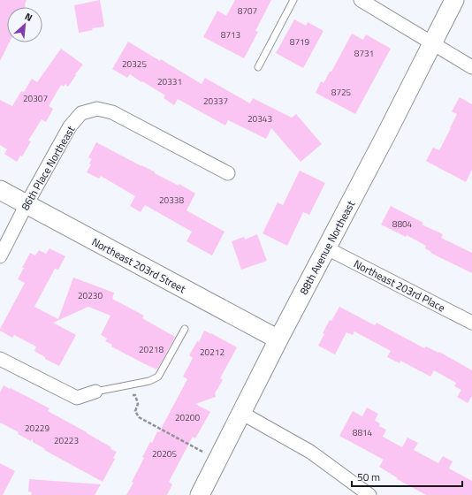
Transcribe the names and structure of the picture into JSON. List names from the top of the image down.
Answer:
{
  "streets": {
    "street": [
      "86th Place Northeast",
      "88th Avenue Northeast",
      "Northeast 203rd Street",
      "Northeast 203rd Place"
    ]
  },
  "crossings": [
    ["86th Place Northeast", "Northeast 203rd Street"],
    ["88th Avenue Northeast", "Northeast 203rd Street"],
    ["88th Avenue Northeast", "Northeast 203rd Place"]
  ],
  "house_numbers": [
    "8707",
    "8713",
    "8719",
    "8731",
    "20325",
    "20331",
    "8725",
    "20307",
    "20337",
    "20343",
    "20338",
    "8804",
    "20230",
    "20218",
    "20212",
    "20200",
    "20229",
    "8814",
    "20223",
    "20205"
  ],
  "scale_bar": "50 m",
  "north": "top right"
}
